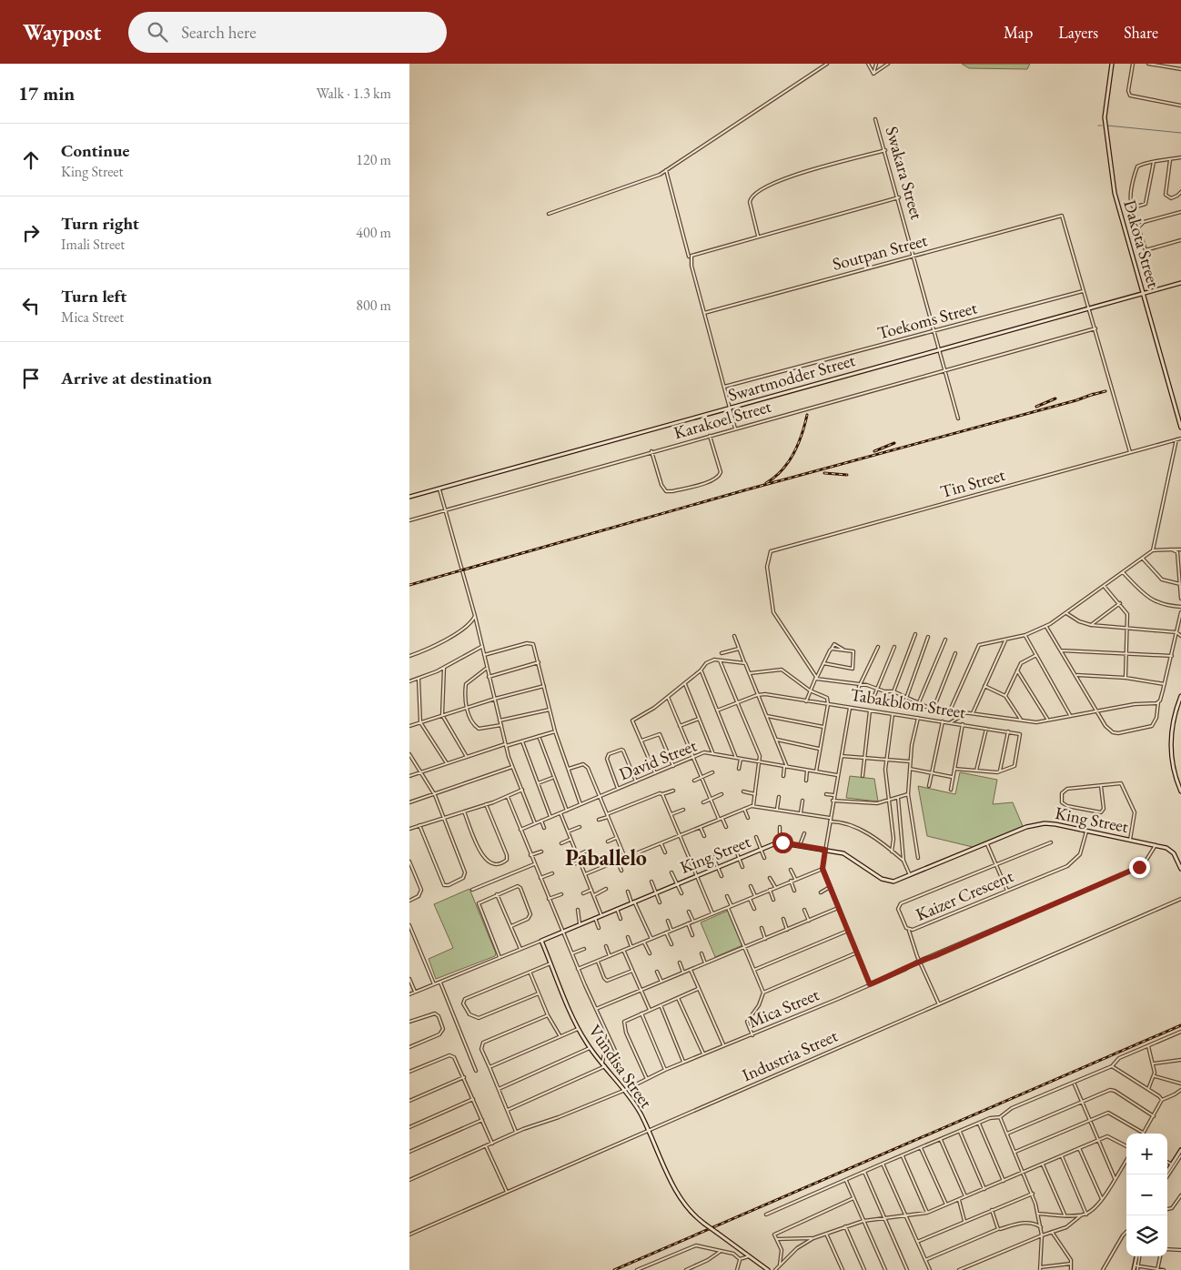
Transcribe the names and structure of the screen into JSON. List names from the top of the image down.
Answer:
{
  "streets": {
    "street": [
      "Swakara Street",
      "Dakota Street",
      "Soutpan Street",
      "Toekoms Street",
      "Swartmodder Street",
      "Karakoel Street",
      "Tin Street",
      "Tabakblom Street",
      "David Street",
      "King Street",
      "Kaizer Crescent",
      "Mica Street",
      "Industria Street",
      "Vundisa Street"
    ]
  },
  "crossings": [
    ["Swakara Street", "Soutpan Street"],
    ["Swakara Street", "Toekoms Street"],
    ["Swakara Street", "Swartmodder Street"],
    ["Swakara Street", "Karakoel Street"],
    ["Dakota Street", "Swartmodder Street"],
    ["Soutpan Street", "Toekoms Street"],
    ["King Street", "Kaizer Crescent"],
    ["King Street", "Mica Street"],
    ["King Street", "Vundisa Street"],
    ["Mica Street", "Vundisa Street"],
    ["Industria Street", "Vundisa Street"]
  ],
  "districts": ["Paballelo"],
  "page": {
    "header": "Waypost",
    "search": "Search here",
    "nav": ["Map", "Layers", "Share"],
    "heading": ["17 min", "Walk · 1.3 km"],
    "list": [
      ["Continue", "King Street", "120 m"],
      ["Turn right", "Imali Street", "400 m"],
      ["Turn left", "Mica Street", "800 m"],
      "Arrive at destination"
    ],
    "map_buttons": ["+", "−"]
  }
}
